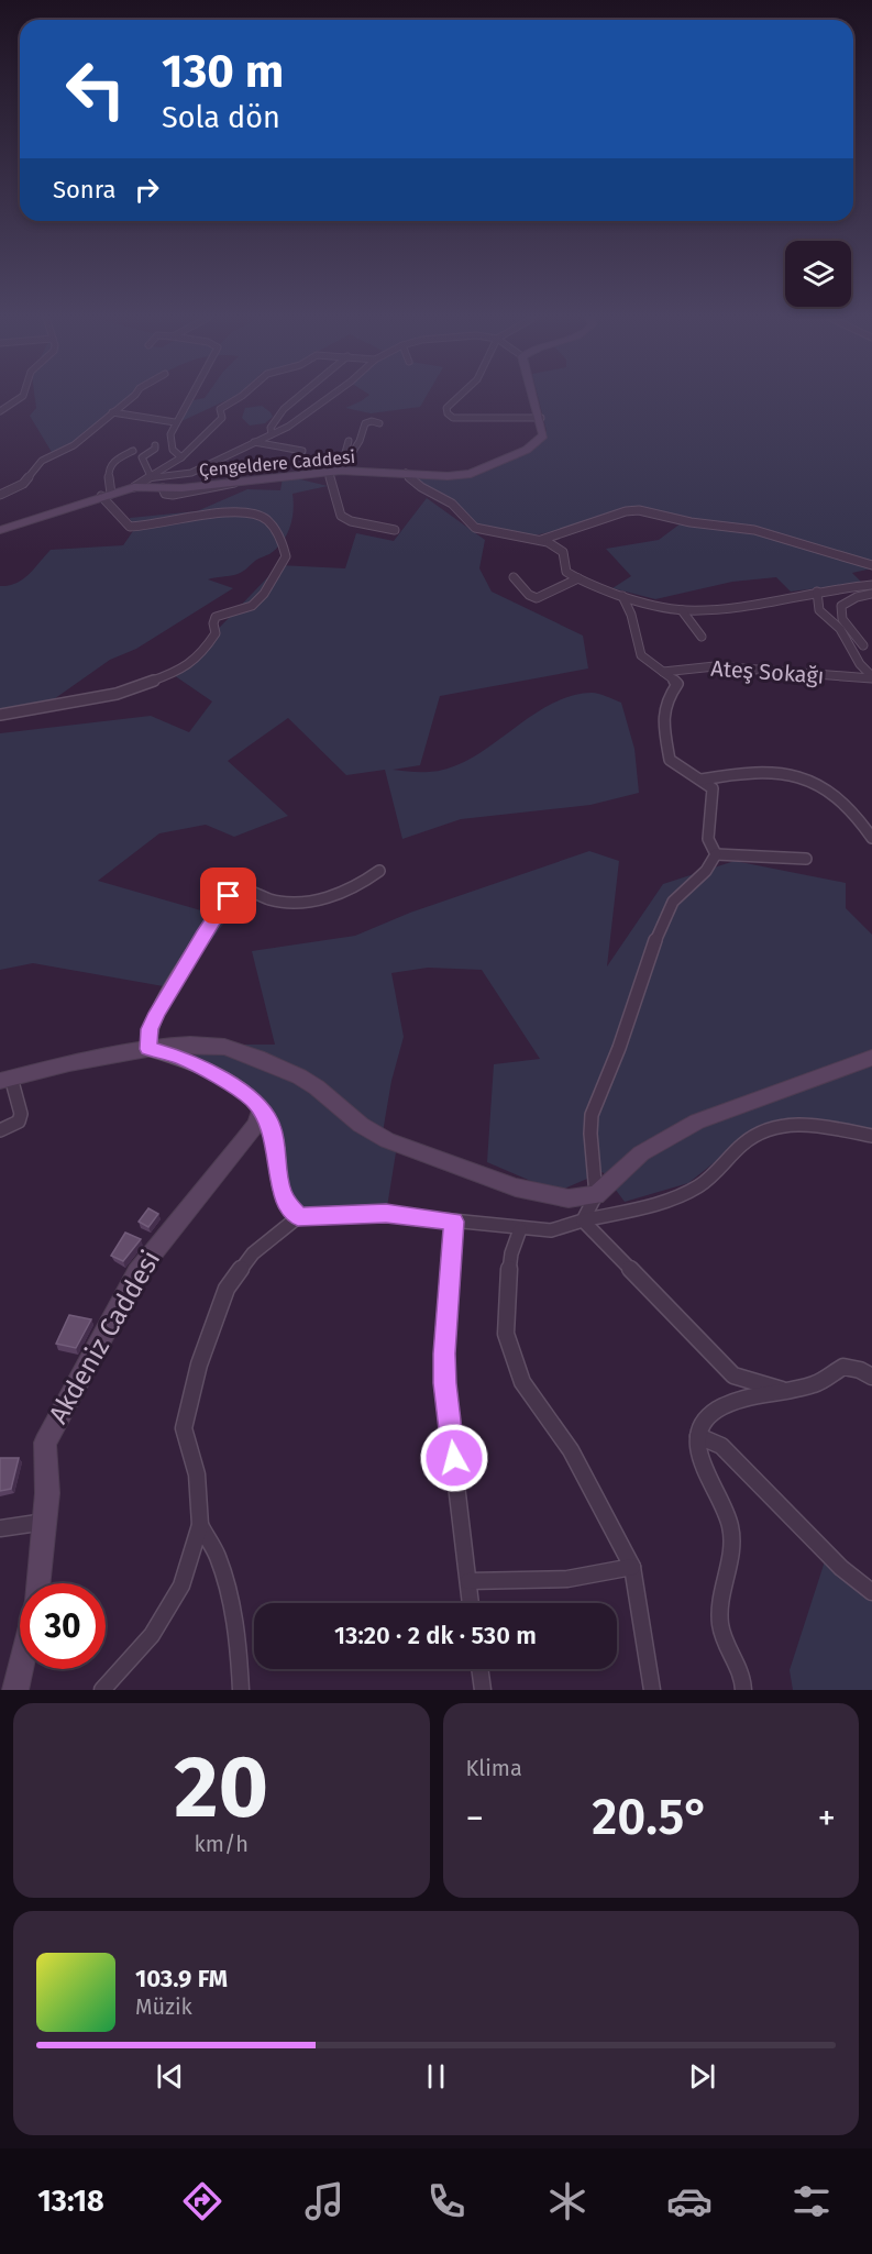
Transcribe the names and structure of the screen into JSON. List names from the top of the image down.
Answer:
{
  "streets": {
    "main road": ["Çengeldere Caddesi", "Akdeniz Caddesi"],
    "street": ["Ateş Sokağı"]
  },
  "page": {
    "turn": ["130 m", "Sola dön"],
    "then": "Sonra",
    "limit": "30",
    "trip": "13:20 · 2 dk · 530 m",
    "tile": [
      ["20", "km/h"],
      "Klima"
    ],
    "heat": ["−", "20.5°", "+"],
    "song": ["103.9 FM", "Müzik"],
    "tabs": "13:18"
  }
}
